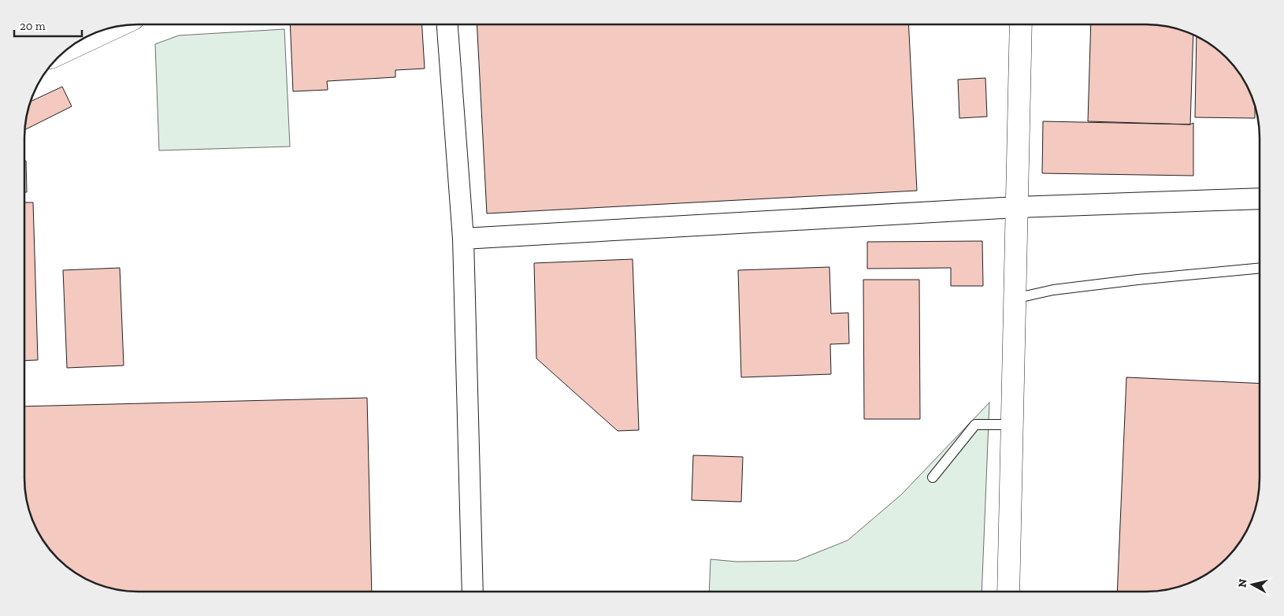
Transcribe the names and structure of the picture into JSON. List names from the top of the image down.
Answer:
{
  "scale_bar": "20 m",
  "north": "left"
}
